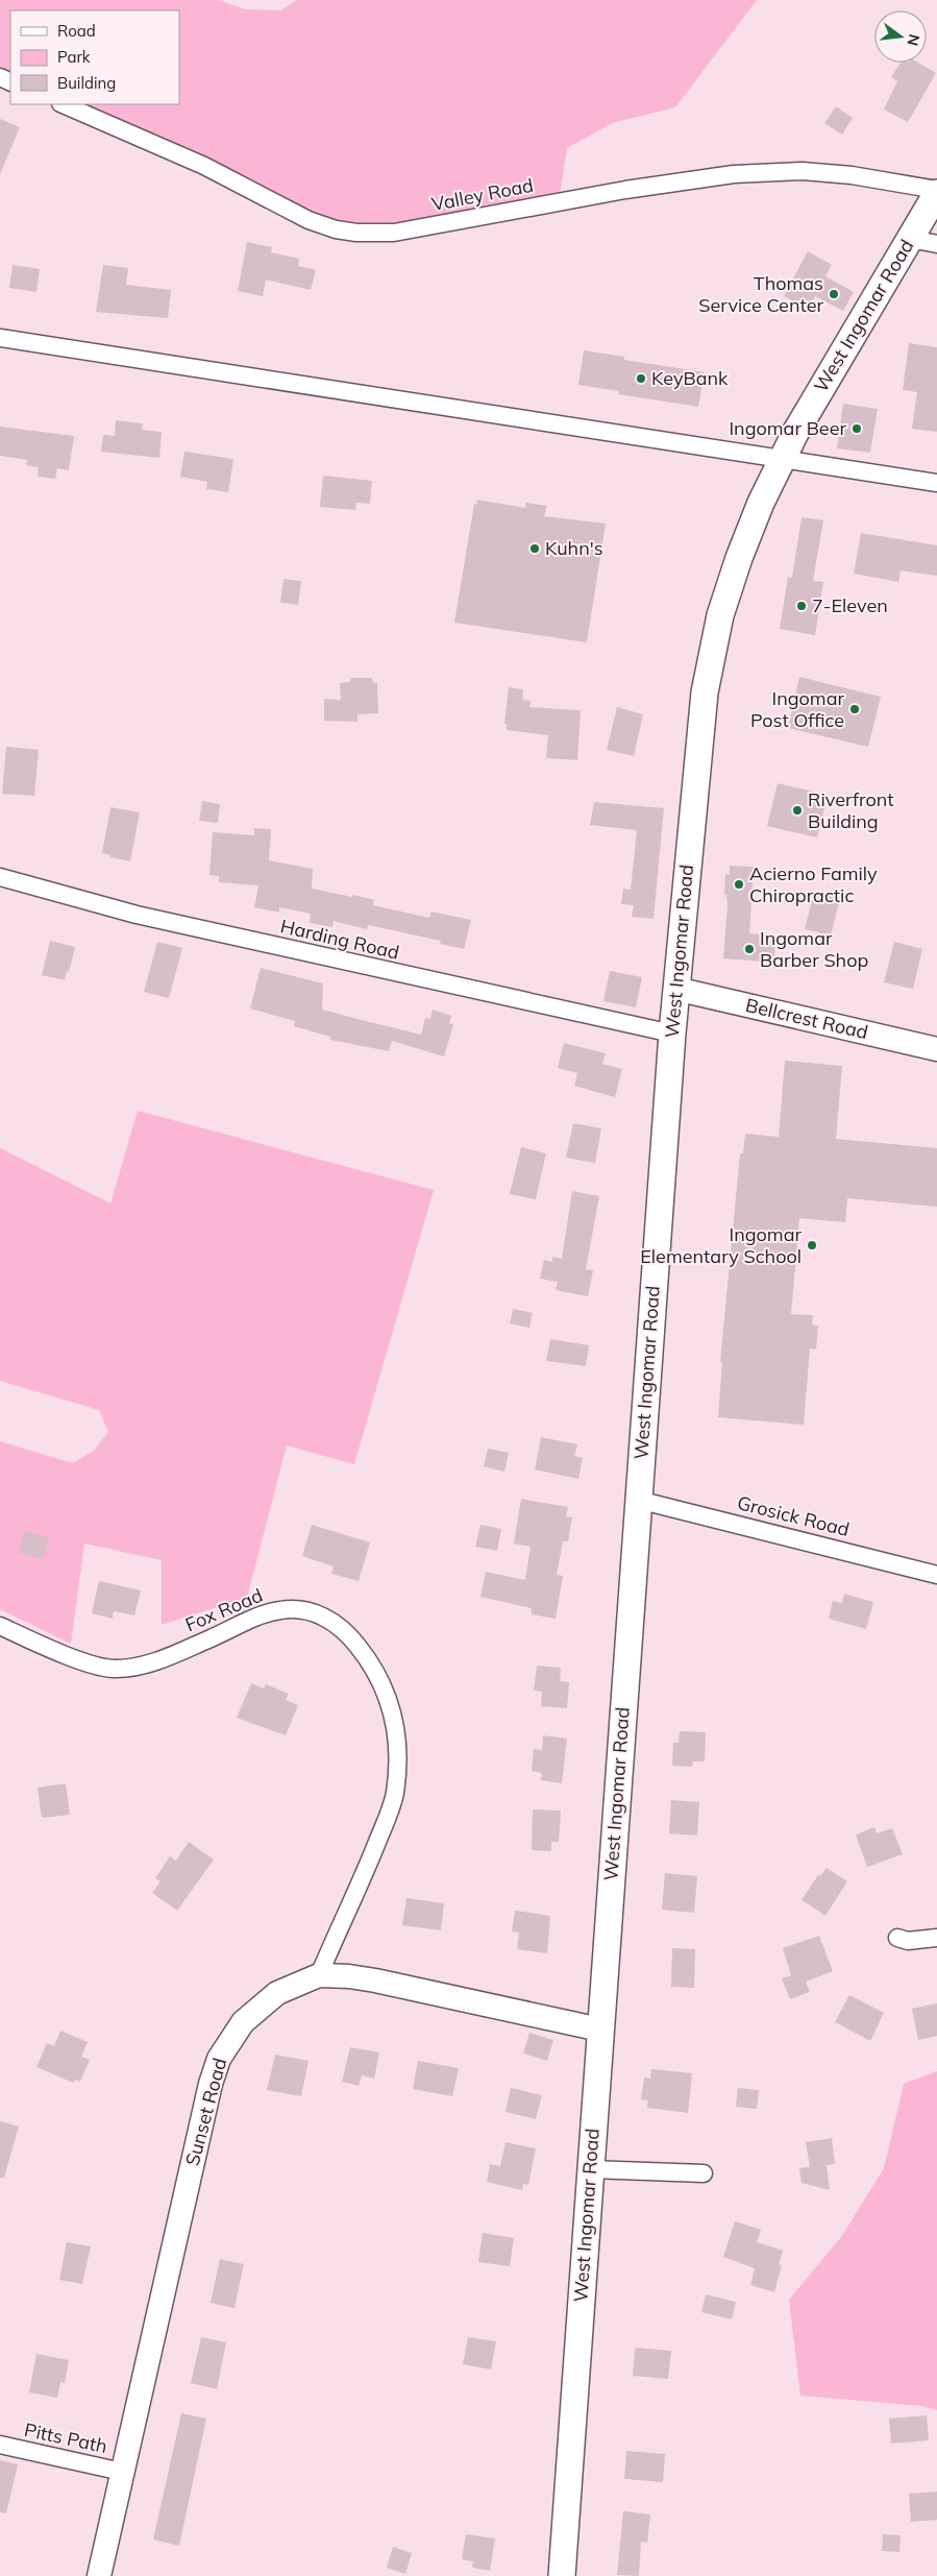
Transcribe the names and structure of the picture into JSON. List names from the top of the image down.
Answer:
{
  "streets": {
    "main road": ["West Ingomar Road"],
    "street": [
      "Valley Road",
      "Harding Road",
      "Bellcrest Road",
      "Grosick Road",
      "Fox Road",
      "Sunset Road",
      "Pitts Path"
    ]
  },
  "crossings": [
    ["Valley Road", "West Ingomar Road"],
    ["West Ingomar Road", "Harding Road"],
    ["West Ingomar Road", "Bellcrest Road"],
    ["West Ingomar Road", "Grosick Road"],
    ["West Ingomar Road", "Sunset Road"],
    ["Fox Road", "Sunset Road"],
    ["Sunset Road", "Pitts Path"]
  ],
  "places": [
    "Thomas Service Center",
    "KeyBank",
    "Ingomar Beer",
    "Kuhn's",
    "7-Eleven",
    "Ingomar Post Office",
    "Riverfront Building",
    "Acierno Family Chiropractic",
    "Ingomar Barber Shop",
    "Ingomar Elementary School"
  ],
  "legend": ["Road", "Park", "Building"],
  "north": "right"
}
